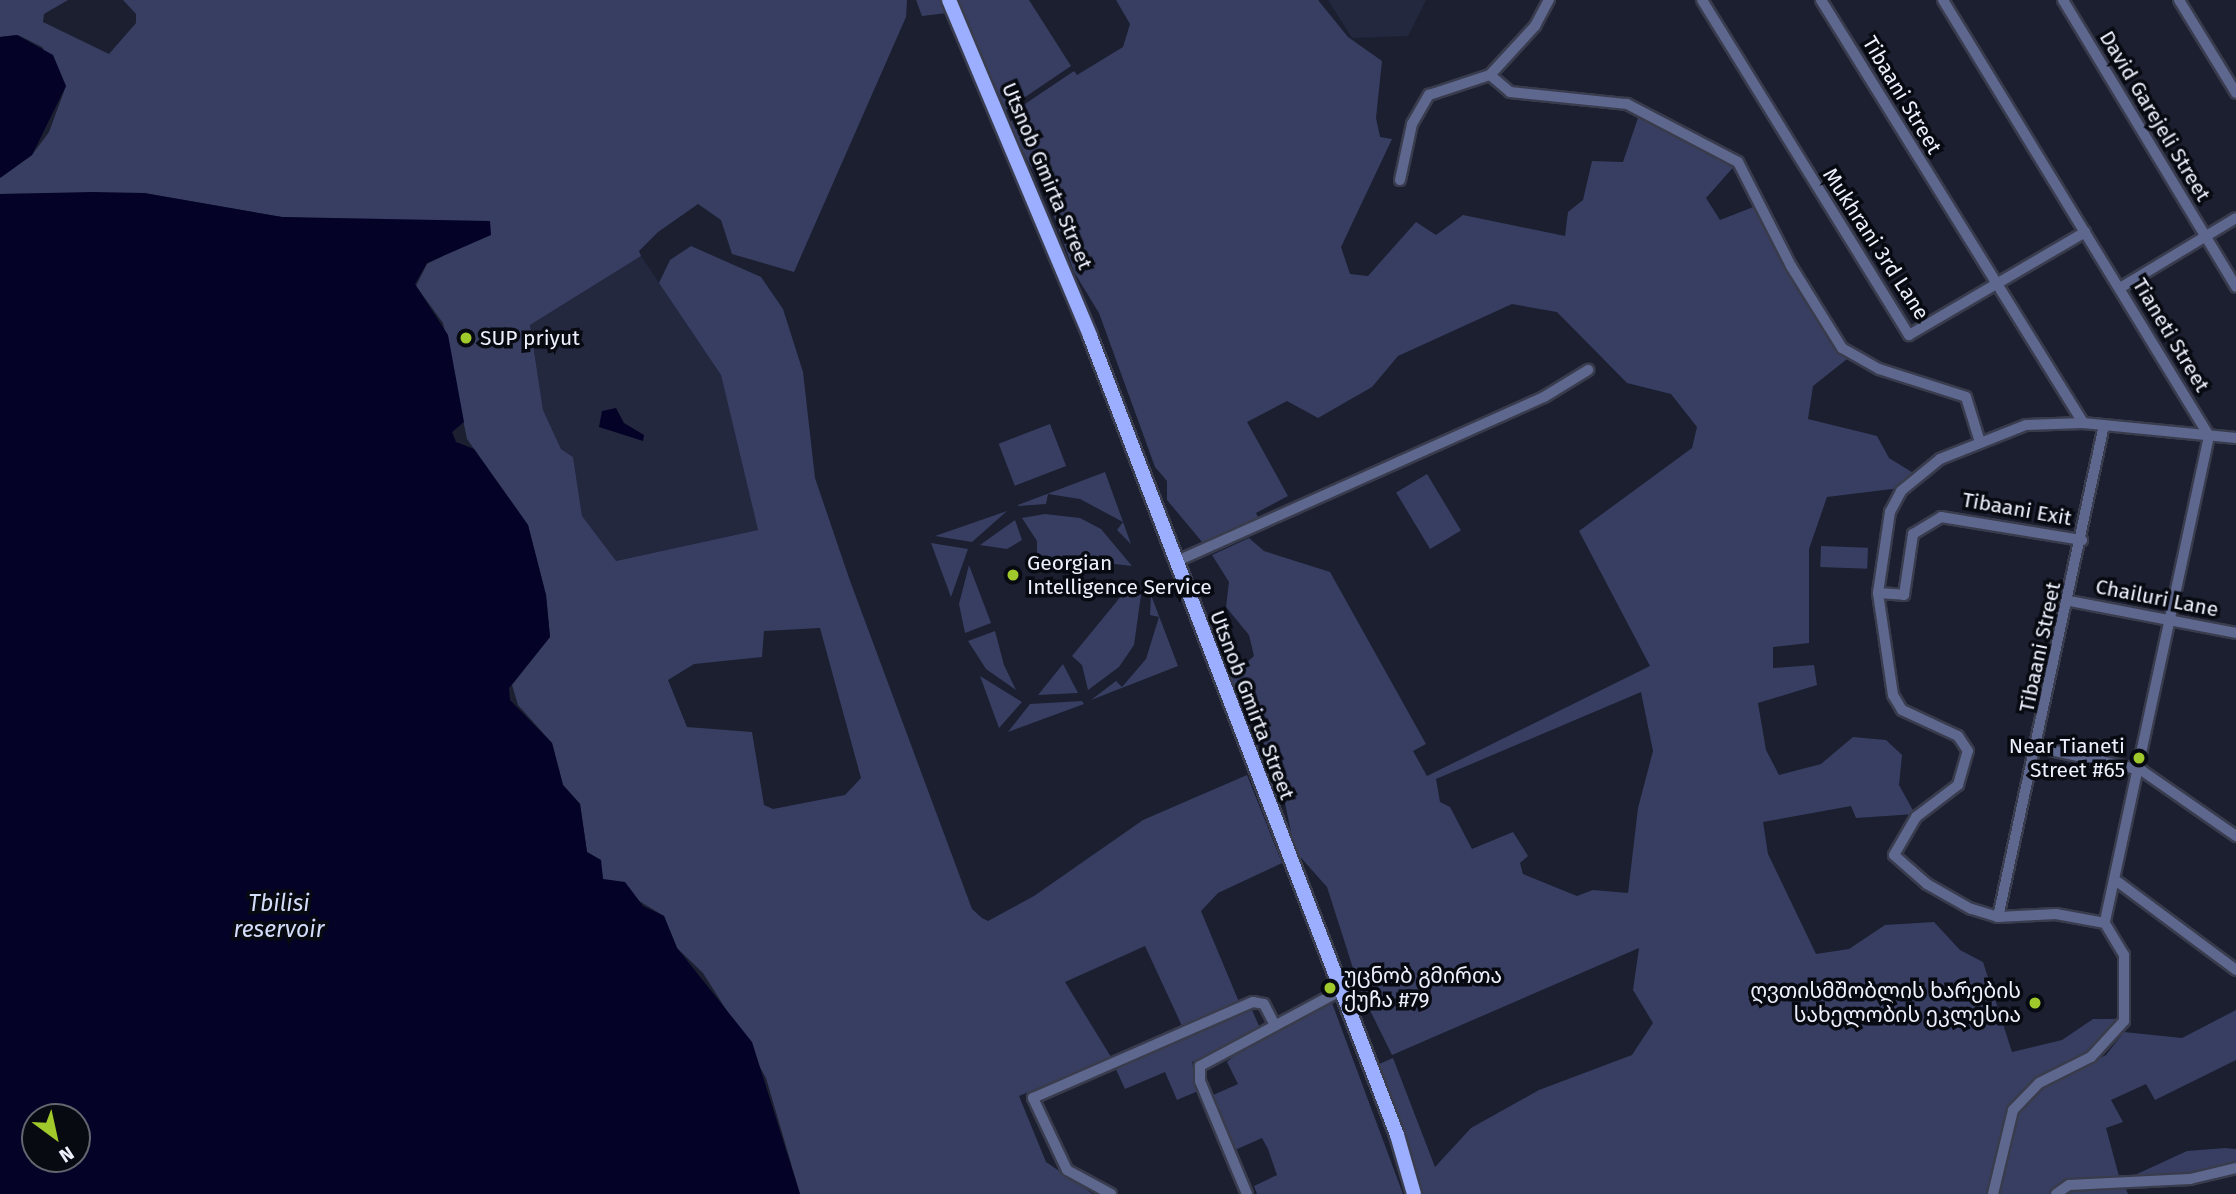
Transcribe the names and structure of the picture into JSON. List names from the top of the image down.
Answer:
{
  "streets": {
    "main road": ["Utsnob Gmirta Street"],
    "street": [
      "Tibaani Street",
      "David Garejeli Street",
      "Mukhrani 3rd Lane",
      "Tianeti Street",
      "Tibaani Exit",
      "Chailuri Lane"
    ]
  },
  "crossings": [
    ["Tibaani Street", "Mukhrani 3rd Lane"],
    ["Tibaani Street", "Tibaani Exit"],
    ["Tibaani Street", "Chailuri Lane"],
    ["Mukhrani 3rd Lane", "Tianeti Street"]
  ],
  "water": ["Tbilisi reservoir"],
  "places": [
    "SUP priyut",
    "Georgian Intelligence Service",
    "Near Tianeti Street #65",
    "უცნობ გმირთა ქუჩა #79",
    "ღვთისმშობლის ხარების სახელობის ეკლესია"
  ],
  "north": "bottom right"
}
